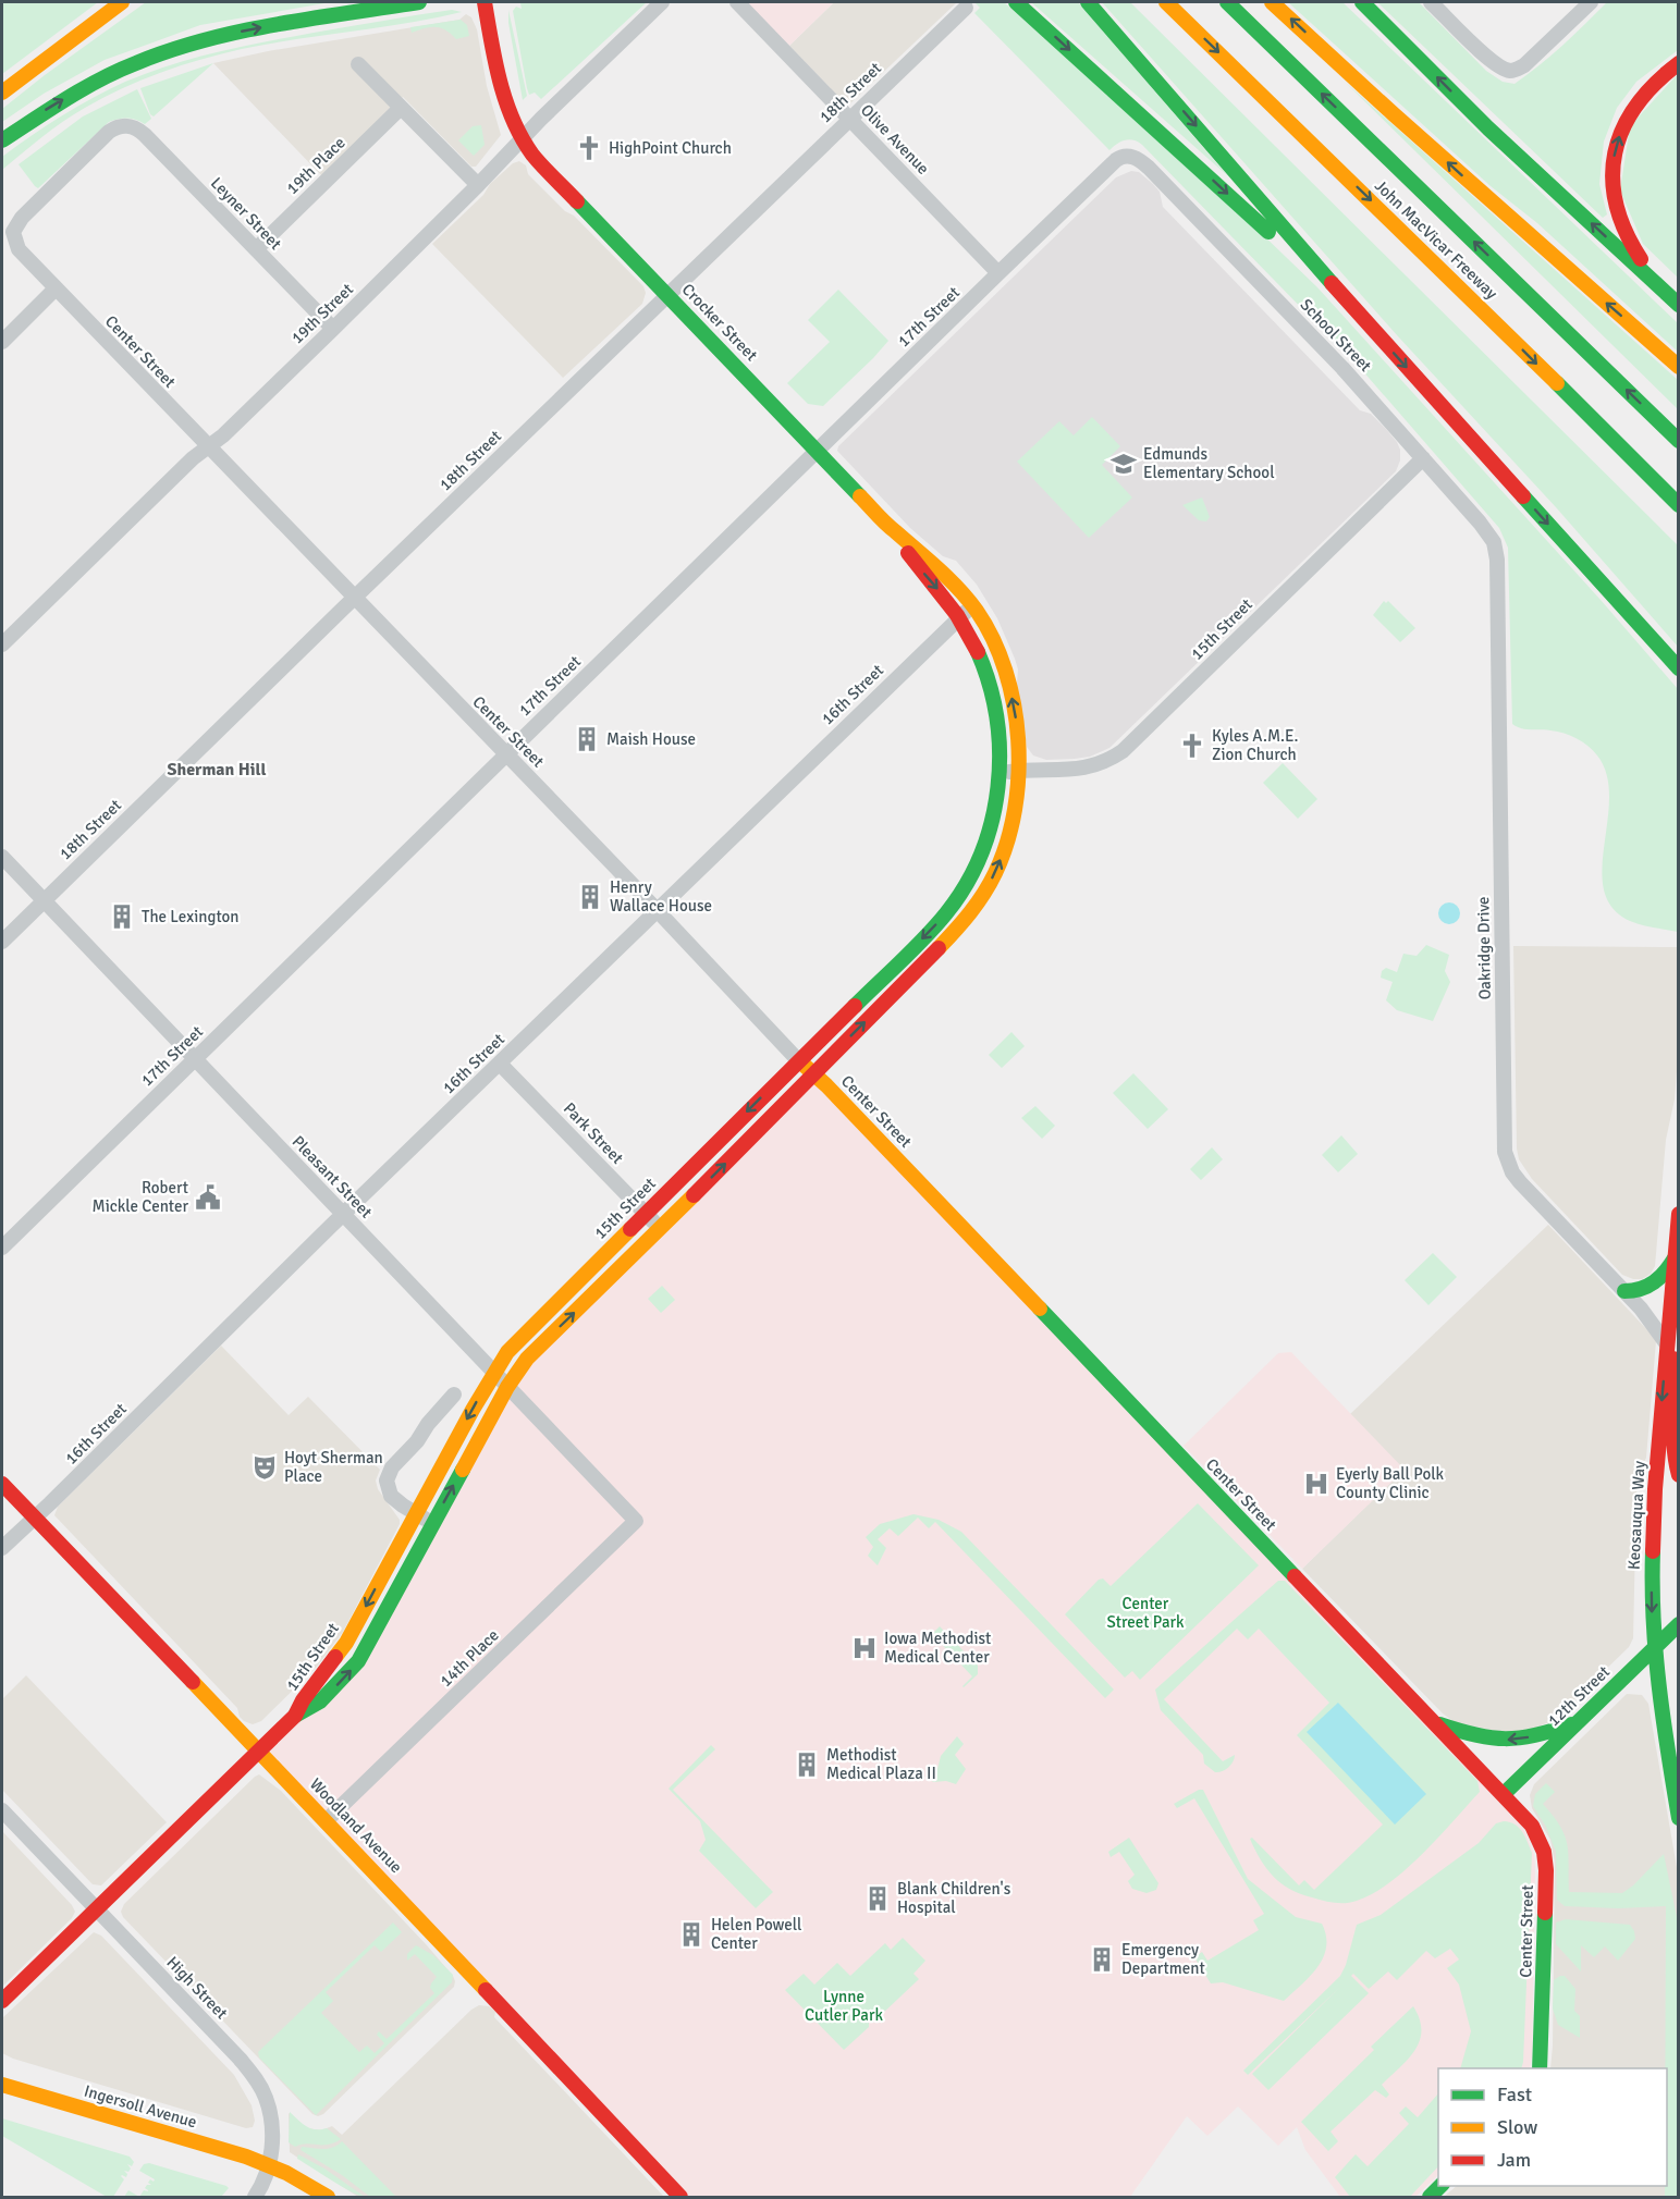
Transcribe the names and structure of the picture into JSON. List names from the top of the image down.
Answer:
{
  "streets": {
    "main road": [
      "John MacVicar Freeway",
      "Crocker Street",
      "Center Street",
      "15th Street",
      "Keosauqua Way",
      "12th Street",
      "Woodland Avenue",
      "Ingersoll Avenue"
    ],
    "street": [
      "18th Street",
      "Olive Avenue",
      "19th Place",
      "Leyner Street",
      "19th Street",
      "17th Street",
      "School Street",
      "16th Street",
      "Oakridge Drive",
      "Park Street",
      "Pleasant Street",
      "14th Place",
      "High Street"
    ]
  },
  "crossings": [
    ["18th Street", "Olive Avenue"],
    ["18th Street", "Crocker Street"],
    ["18th Street", "Center Street"],
    ["18th Street", "Pleasant Street"],
    ["Olive Avenue", "17th Street"],
    ["19th Place", "Leyner Street"],
    ["Leyner Street", "19th Street"],
    ["Leyner Street", "Center Street"],
    ["19th Street", "Crocker Street"],
    ["19th Street", "Center Street"],
    ["17th Street", "Crocker Street"],
    ["17th Street", "School Street"],
    ["17th Street", "Center Street"],
    ["17th Street", "Pleasant Street"],
    ["Crocker Street", "15th Street"],
    ["Crocker Street", "16th Street"],
    ["School Street", "15th Street"],
    ["School Street", "Oakridge Drive"],
    ["Center Street", "15th Street"],
    ["Center Street", "16th Street"],
    ["Center Street", "12th Street"],
    ["15th Street", "Park Street"],
    ["15th Street", "Pleasant Street"],
    ["15th Street", "Woodland Avenue"],
    ["15th Street", "High Street"],
    ["16th Street", "Park Street"],
    ["16th Street", "Pleasant Street"],
    ["16th Street", "Woodland Avenue"],
    ["Oakridge Drive", "Keosauqua Way"],
    ["Pleasant Street", "14th Place"],
    ["Keosauqua Way", "12th Street"],
    ["14th Place", "Woodland Avenue"],
    ["High Street", "Ingersoll Avenue"]
  ],
  "districts": ["Sherman Hill"],
  "parks": ["Center Street Park", "Lynne Cutler Park"],
  "places": {
    "church": ["HighPoint Church", "Kyles A.M.E. Zion Church"],
    "school or university": ["Edmunds Elementary School"],
    "building": [
      "Maish House",
      "Henry Wallace House",
      "The Lexington",
      "Methodist Medical Plaza II",
      "Blank Children's Hospital",
      "Helen Powell Center",
      "Emergency Department"
    ],
    "public building": ["Robert Mickle Center"],
    "theatre": ["Hoyt Sherman Place"],
    "hospital": ["Eyerly Ball Polk County Clinic", "Iowa Methodist Medical Center"]
  },
  "legend": ["Fast", "Slow", "Jam"]
}
